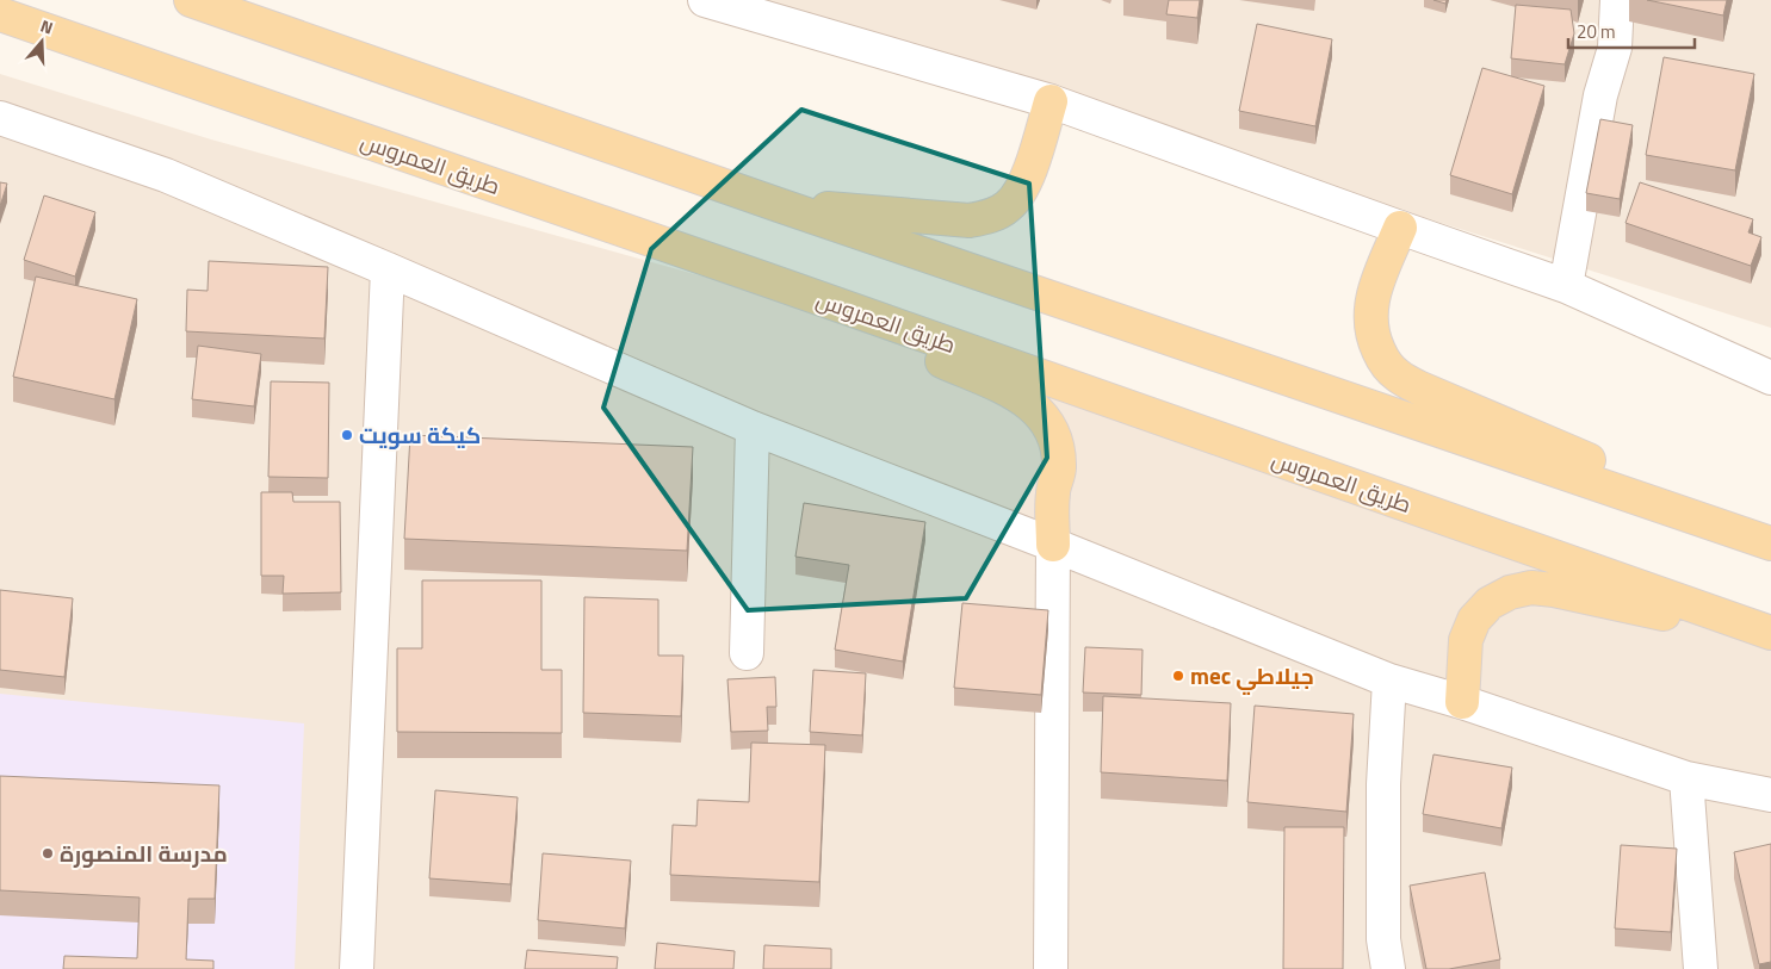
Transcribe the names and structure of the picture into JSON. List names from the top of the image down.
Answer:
{
  "streets": {
    "main road": ["طريق العمروس"]
  },
  "places": ["كيكة سويت", "mec جيلاطي", "مدرسة المنصورة"],
  "scale_bar": "20 m",
  "north": "top"
}
